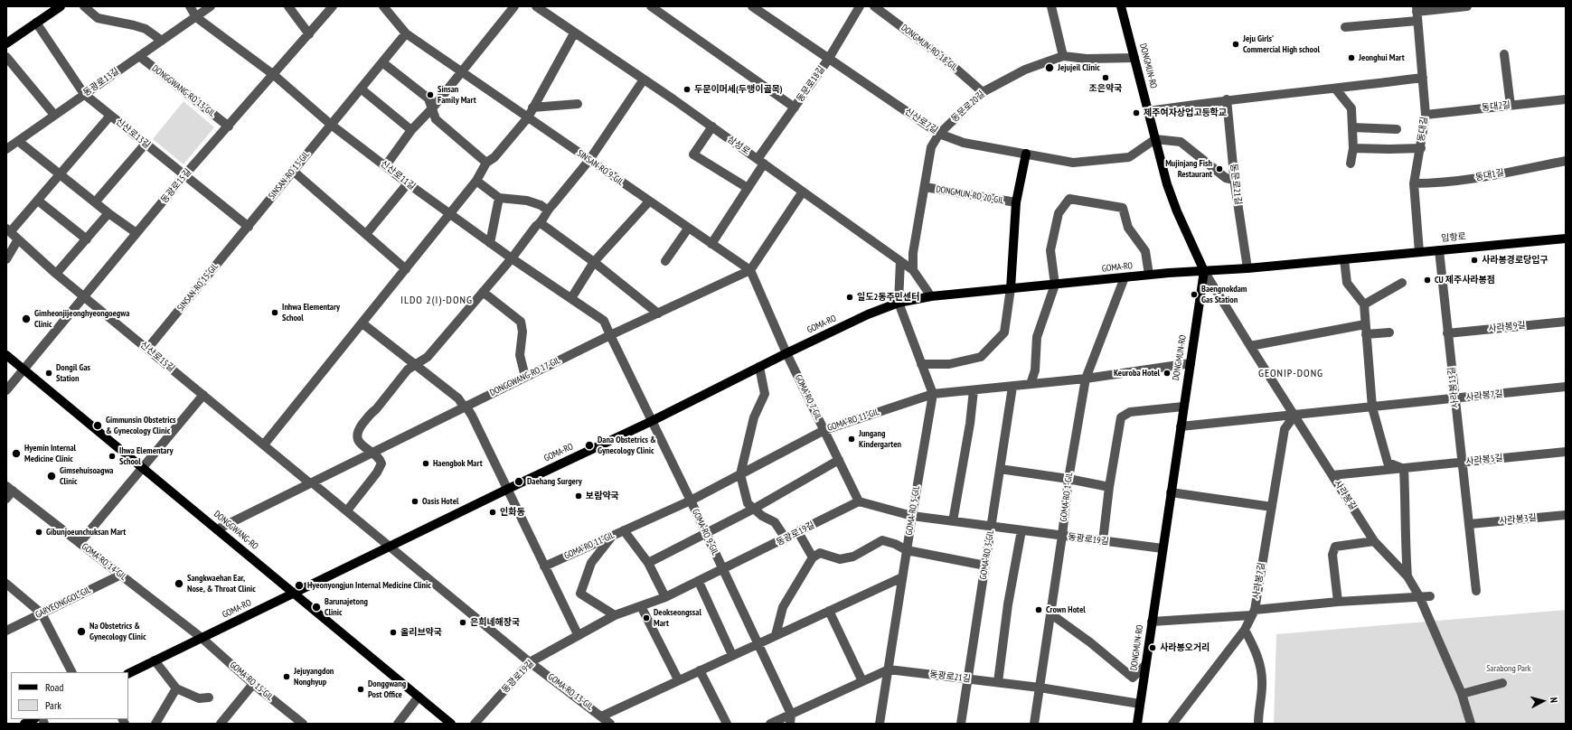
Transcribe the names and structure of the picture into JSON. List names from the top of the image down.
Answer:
{
  "streets": {
    "main road": [
      "DONGMUN-RO",
      "임항로",
      "GOMA-RO",
      "DONGGWANG-RO"
    ],
    "street": [
      "DONGMUN-RO 18-GIL",
      "동광로13길",
      "동문로18길",
      "DONGGWANG-RO 13-GIL",
      "동문로20길",
      "동대2길",
      "신산로7길",
      "동대길",
      "신산로13길",
      "삼성로",
      "SINSAN-RO 9-GIL",
      "SINSAN-RO 13-GIL",
      "신산로11길",
      "동대1길",
      "동문로21길",
      "동광로15길",
      "DONGMUN-RO 20-GIL",
      "SINSAN-RO 15-GIL",
      "사라봉9길",
      "신산로15길",
      "DONGGWANG-RO 17-GIL",
      "사라봉13길",
      "사라봉7길",
      "GOMA-RO 7-GIL",
      "GOMA-RO 11-GIL",
      "사라봉5길",
      "사라봉길",
      "GOMA-RO 1-GIL",
      "GOMA-RO 5-GIL",
      "사라봉3길",
      "GOMA-RO 9-GIL",
      "동광로19길",
      "GOMA-RO 3-GIL",
      "GOMA-RO 14-GIL",
      "GARYEONGGOL-GIL",
      "동광로21길",
      "GOMA-RO 15-GIL",
      "GOMA-RO 13-GIL"
    ]
  },
  "crossings": [
    ["DONGMUN-RO 18-GIL", "동문로20길"],
    ["DONGMUN-RO", "동문로20길"],
    ["DONGMUN-RO", "신산로7길"],
    ["DONGMUN-RO", "임항로"],
    ["DONGMUN-RO", "GOMA-RO"],
    ["DONGMUN-RO", "사라봉7길"],
    ["DONGMUN-RO", "GOMA-RO 11-GIL"],
    ["DONGMUN-RO", "사라봉길"],
    ["DONGMUN-RO", "동광로19길"],
    ["DONGMUN-RO", "동광로21길"],
    ["동광로13길", "DONGGWANG-RO 13-GIL"],
    ["동광로13길", "신산로13길"],
    ["동광로13길", "신산로11길"],
    ["동문로18길", "신산로7길"],
    ["동문로18길", "삼성로"],
    ["동문로18길", "SINSAN-RO 9-GIL"],
    ["DONGGWANG-RO 13-GIL", "동광로15길"],
    ["동문로20길", "신산로7길"],
    ["동문로20길", "삼성로"],
    ["동문로20길", "DONGMUN-RO 20-GIL"],
    ["동대2길", "동대길"],
    ["동대길", "동대1길"],
    ["동대길", "임항로"],
    ["신산로13길", "SINSAN-RO 13-GIL"],
    ["신산로13길", "동광로15길"],
    ["신산로13길", "SINSAN-RO 15-GIL"],
    ["삼성로", "GOMA-RO"],
    ["SINSAN-RO 9-GIL", "SINSAN-RO 13-GIL"],
    ["SINSAN-RO 9-GIL", "DONGGWANG-RO 17-GIL"],
    ["SINSAN-RO 13-GIL", "신산로11길"],
    ["SINSAN-RO 13-GIL", "SINSAN-RO 15-GIL"],
    ["신산로11길", "동광로15길"],
    ["신산로11길", "DONGGWANG-RO 17-GIL"],
    ["신산로11길", "GOMA-RO 9-GIL"],
    ["동문로21길", "임항로"],
    ["동광로15길", "신산로15길"],
    ["동광로15길", "DONGGWANG-RO"],
    ["임항로", "GOMA-RO"],
    ["임항로", "사라봉13길"],
    ["임항로", "사라봉길"],
    ["GOMA-RO", "신산로15길"],
    ["GOMA-RO", "GOMA-RO 7-GIL"],
    ["GOMA-RO", "사라봉길"],
    ["GOMA-RO", "GOMA-RO 1-GIL"],
    ["GOMA-RO", "DONGGWANG-RO"],
    ["GOMA-RO", "GOMA-RO 9-GIL"],
    ["GOMA-RO", "GOMA-RO 14-GIL"],
    ["GOMA-RO", "GOMA-RO 15-GIL"],
    ["GOMA-RO", "GOMA-RO 13-GIL"],
    ["SINSAN-RO 15-GIL", "신산로15길"],
    ["사라봉9길", "사라봉13길"],
    ["신산로15길", "DONGGWANG-RO 17-GIL"],
    ["신산로15길", "GOMA-RO 13-GIL"],
    ["DONGGWANG-RO 17-GIL", "DONGGWANG-RO"],
    ["DONGGWANG-RO 17-GIL", "GOMA-RO 9-GIL"],
    ["사라봉13길", "사라봉7길"],
    ["사라봉13길", "사라봉5길"],
    ["사라봉13길", "사라봉3길"],
    ["사라봉7길", "사라봉길"],
    ["GOMA-RO 7-GIL", "GOMA-RO 11-GIL"],
    ["GOMA-RO 7-GIL", "동광로19길"],
    ["GOMA-RO 11-GIL", "GOMA-RO 1-GIL"],
    ["GOMA-RO 11-GIL", "GOMA-RO 5-GIL"],
    ["GOMA-RO 11-GIL", "GOMA-RO 9-GIL"],
    ["GOMA-RO 11-GIL", "GOMA-RO 3-GIL"],
    ["사라봉5길", "사라봉길"],
    ["GOMA-RO 1-GIL", "동광로19길"],
    ["GOMA-RO 1-GIL", "동광로21길"],
    ["GOMA-RO 5-GIL", "동광로19길"],
    ["GOMA-RO 5-GIL", "동광로21길"],
    ["GOMA-RO 9-GIL", "동광로19길"],
    ["동광로19길", "GOMA-RO 3-GIL"],
    ["동광로19길", "GOMA-RO 13-GIL"],
    ["GOMA-RO 3-GIL", "동광로21길"],
    ["GOMA-RO 14-GIL", "GARYEONGGOL-GIL"],
    ["GOMA-RO 14-GIL", "GOMA-RO 15-GIL"]
  ],
  "districts": ["ILDO 2(I)-DONG", "GEONIP-DONG"],
  "parks": ["Sarabong Park"],
  "places": [
    "Jeju Girls’ Commercial High school",
    "Jeonghui Mart",
    "Jejujeil Clinic",
    "조은약국",
    "두문이머세(두맹이골목)",
    "Sinsan Family Mart",
    "제주여자상업고등학교",
    "Mujinjang Fish Restaurant",
    "사라봉경로당입구",
    "CU 제주사라봉점",
    "Baengnokdam Gas Station",
    "일도2동주민센터",
    "Inhwa Elementary School",
    "Gimheonjijeonghyeongoegwa Clinic",
    "Dongil Gas Station",
    "Keuroba Hotel",
    "Gimmunsin Obstetrics & Gynecology Clinic",
    "Jungang Kindergarten",
    "Dana Obstetrics & Gynecology Clinic",
    "Hyemin Internal Medicine Clinic",
    "Ihwa Elementary School",
    "Haengbok Mart",
    "Gimsehuisoagwa Clinic",
    "Daehang Surgery",
    "보람약국",
    "Oasis Hotel",
    "인화동",
    "Gibunjoeunchuksan Mart",
    "Sangkwaehan Ear, Nose, & Throat Clinic",
    "Hyeonyongjun Internal Medicine Clinic",
    "Barunajetong Clinic",
    "Crown Hotel",
    "Deokseongssal Mart",
    "은희네해장국",
    "Na Obstetrics & Gynecology Clinic",
    "올리브약국",
    "사라봉오거리",
    "Jejuyangdon Nonghyup",
    "Donggwang Post Office"
  ],
  "legend": ["Road", "Park"],
  "north": "right"
}
